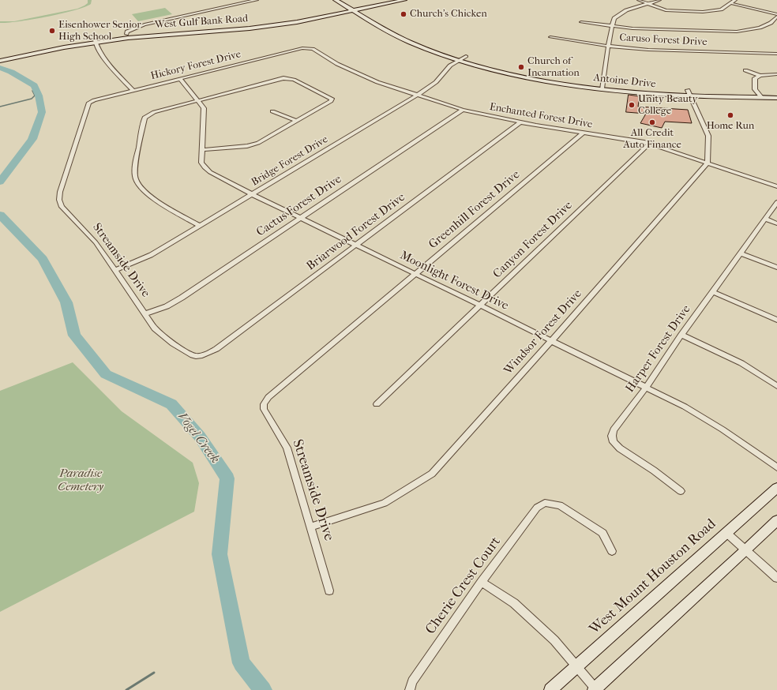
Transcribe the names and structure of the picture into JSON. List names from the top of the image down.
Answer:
{
  "streets": {
    "main road": ["West Gulf Bank Road", "Antoine Drive", "West Mount Houston Road"],
    "street": [
      "Caruso Forest Drive",
      "Hickory Forest Drive",
      "Enchanted Forest Drive",
      "Bridge Forest Drive",
      "Cactus Forest Drive",
      "Greenhill Forest Drive",
      "Briarwood Forest Drive",
      "Canyon Forest Drive",
      "Streamside Drive",
      "Moonlight Forest Drive",
      "Windsor Forest Drive",
      "Harper Forest Drive",
      "Cherie Crest Court"
    ]
  },
  "crossings": [
    ["West Gulf Bank Road", "Antoine Drive"],
    ["Hickory Forest Drive", "Enchanted Forest Drive"],
    ["Hickory Forest Drive", "Streamside Drive"],
    ["Hickory Forest Drive", "Moonlight Forest Drive"],
    ["Antoine Drive", "Bridge Forest Drive"],
    ["Enchanted Forest Drive", "Bridge Forest Drive"],
    ["Enchanted Forest Drive", "Cactus Forest Drive"],
    ["Enchanted Forest Drive", "Greenhill Forest Drive"],
    ["Enchanted Forest Drive", "Briarwood Forest Drive"],
    ["Enchanted Forest Drive", "Canyon Forest Drive"],
    ["Enchanted Forest Drive", "Windsor Forest Drive"],
    ["Bridge Forest Drive", "Streamside Drive"],
    ["Bridge Forest Drive", "Moonlight Forest Drive"],
    ["Cactus Forest Drive", "Streamside Drive"],
    ["Cactus Forest Drive", "Moonlight Forest Drive"],
    ["Greenhill Forest Drive", "Streamside Drive"],
    ["Greenhill Forest Drive", "Moonlight Forest Drive"],
    ["Briarwood Forest Drive", "Streamside Drive"],
    ["Briarwood Forest Drive", "Moonlight Forest Drive"],
    ["Canyon Forest Drive", "Moonlight Forest Drive"],
    ["Streamside Drive", "Windsor Forest Drive"],
    ["Moonlight Forest Drive", "Windsor Forest Drive"],
    ["Moonlight Forest Drive", "Harper Forest Drive"]
  ],
  "water": ["Vogel Creek"],
  "parks": ["Paradise Cemetery"],
  "places": [
    "Church's Chicken",
    "Eisenhower Senior High School",
    "Church of Incarnation",
    "Unity Beauty College",
    "Home Run",
    "All Credit Auto Finance"
  ]
}
